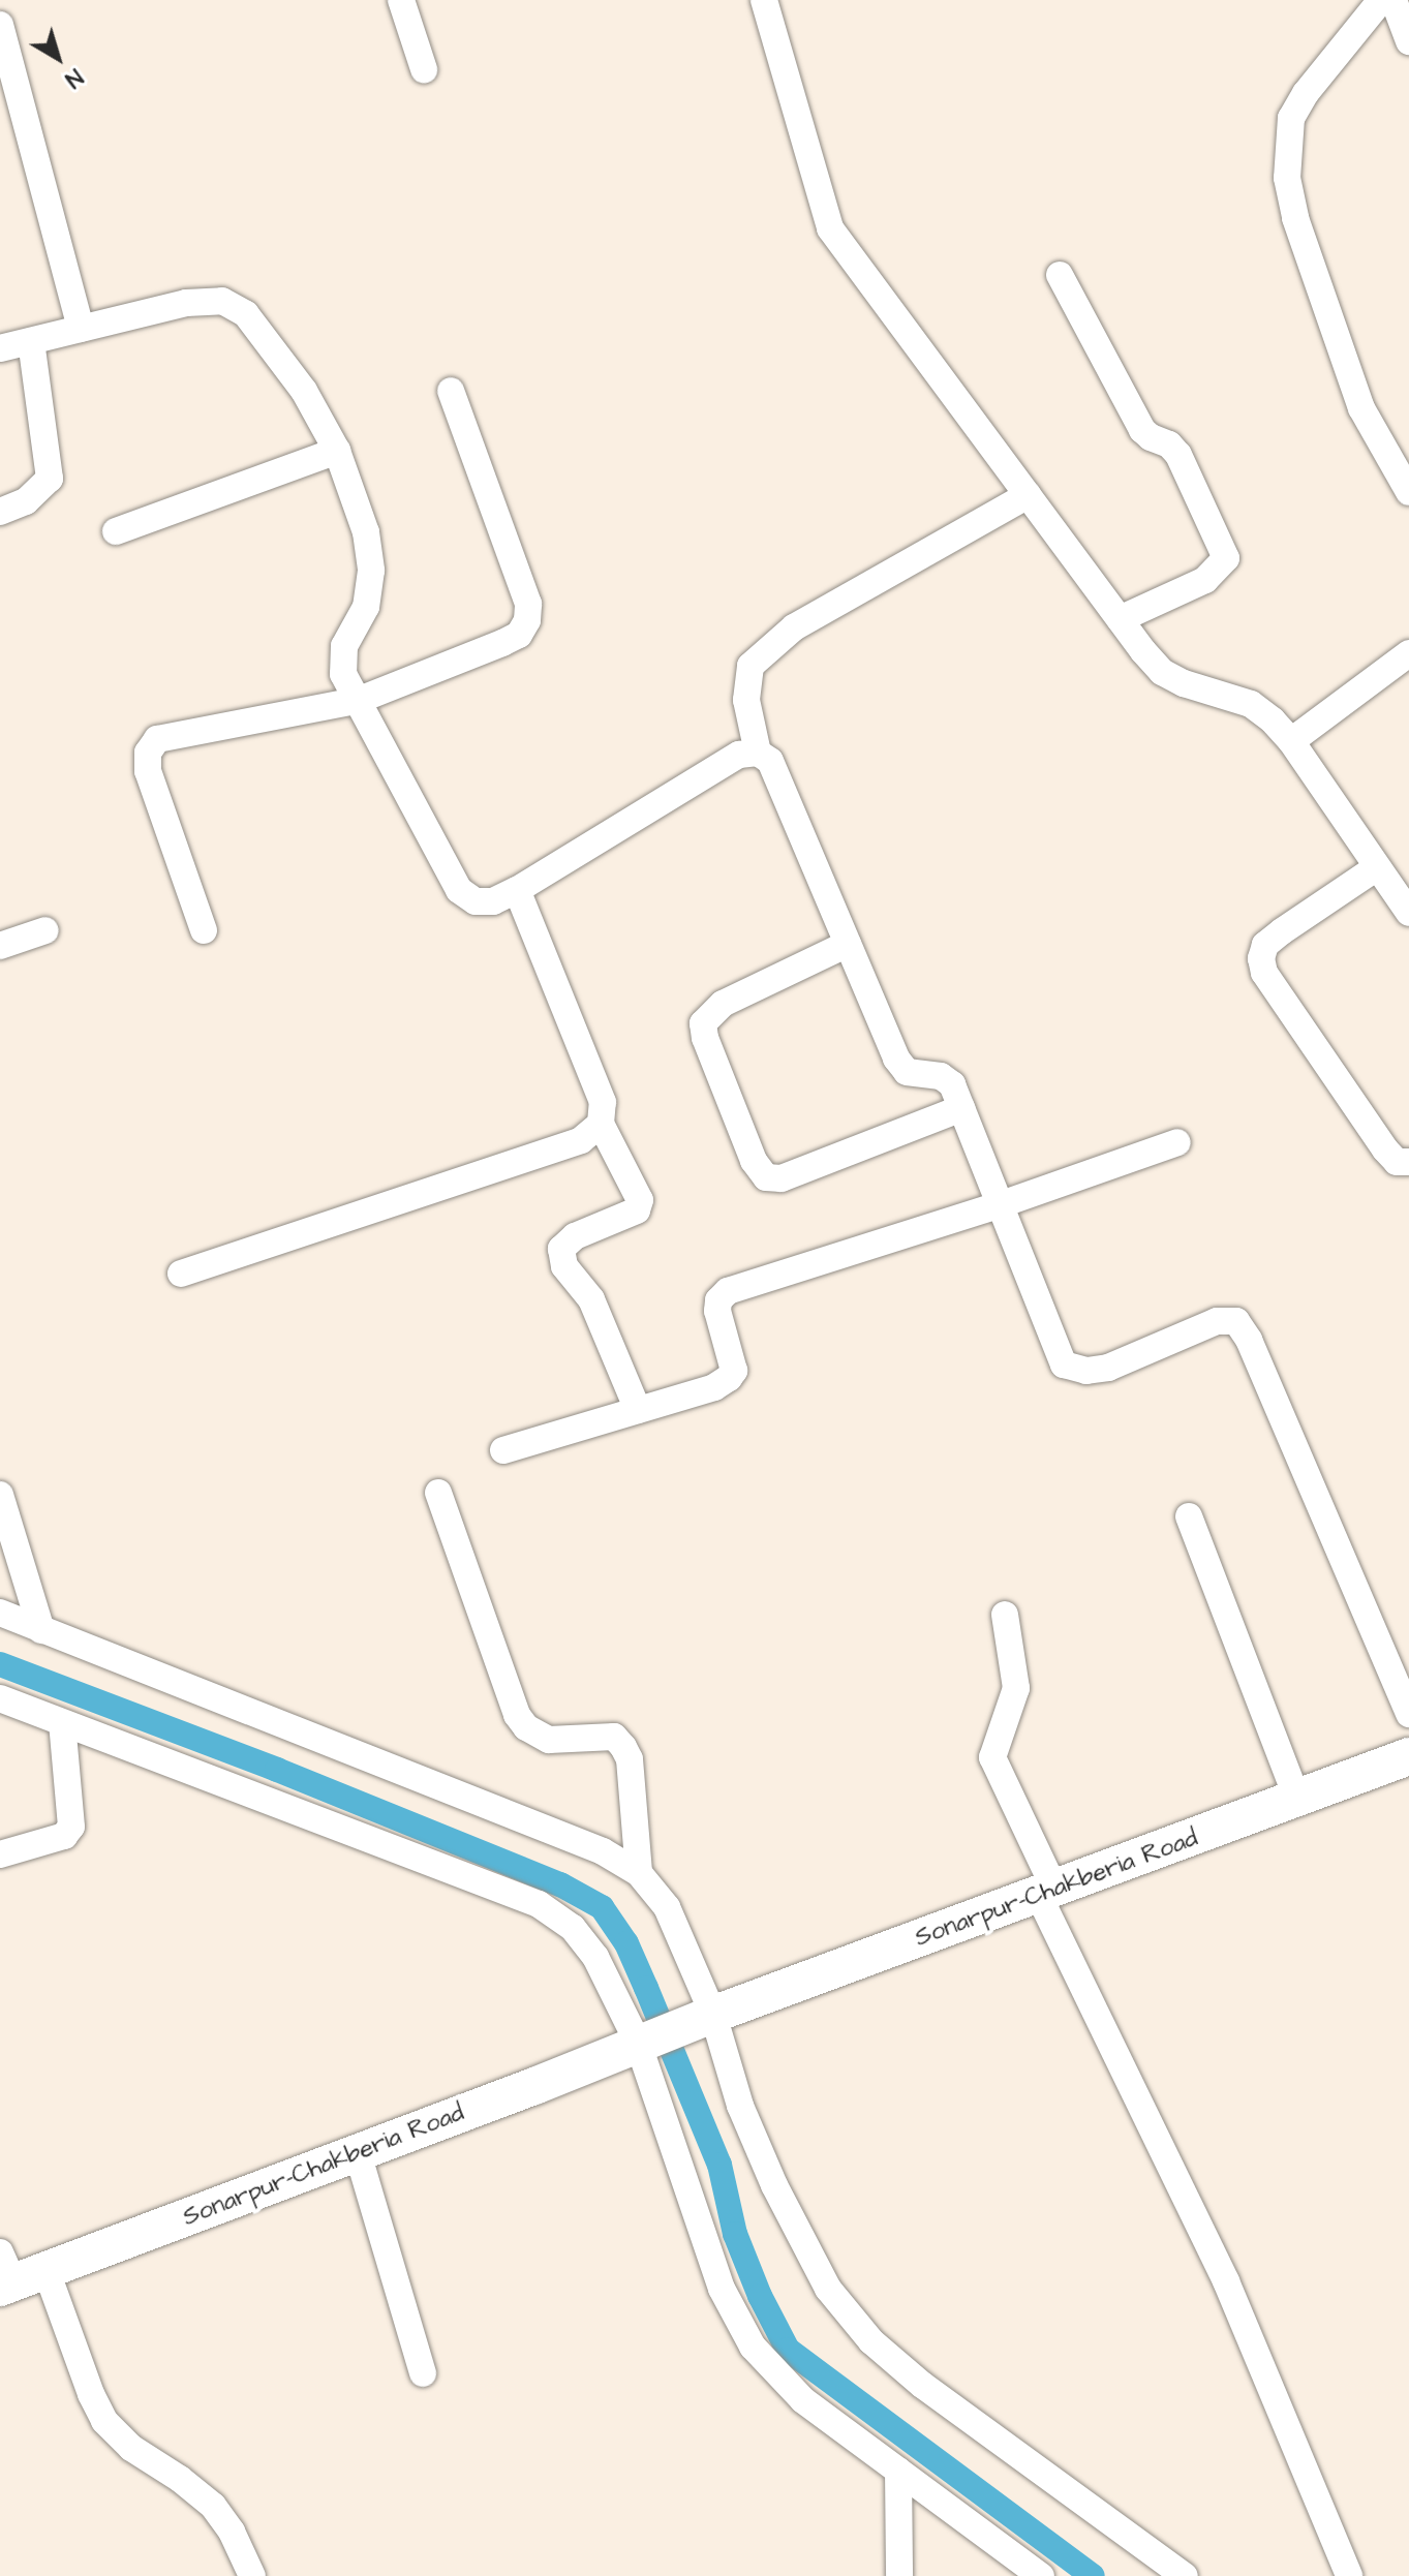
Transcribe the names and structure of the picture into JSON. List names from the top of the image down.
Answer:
{
  "streets": {
    "main road": ["Sonarpur-Chakberia Road"]
  },
  "north": "bottom right"
}
